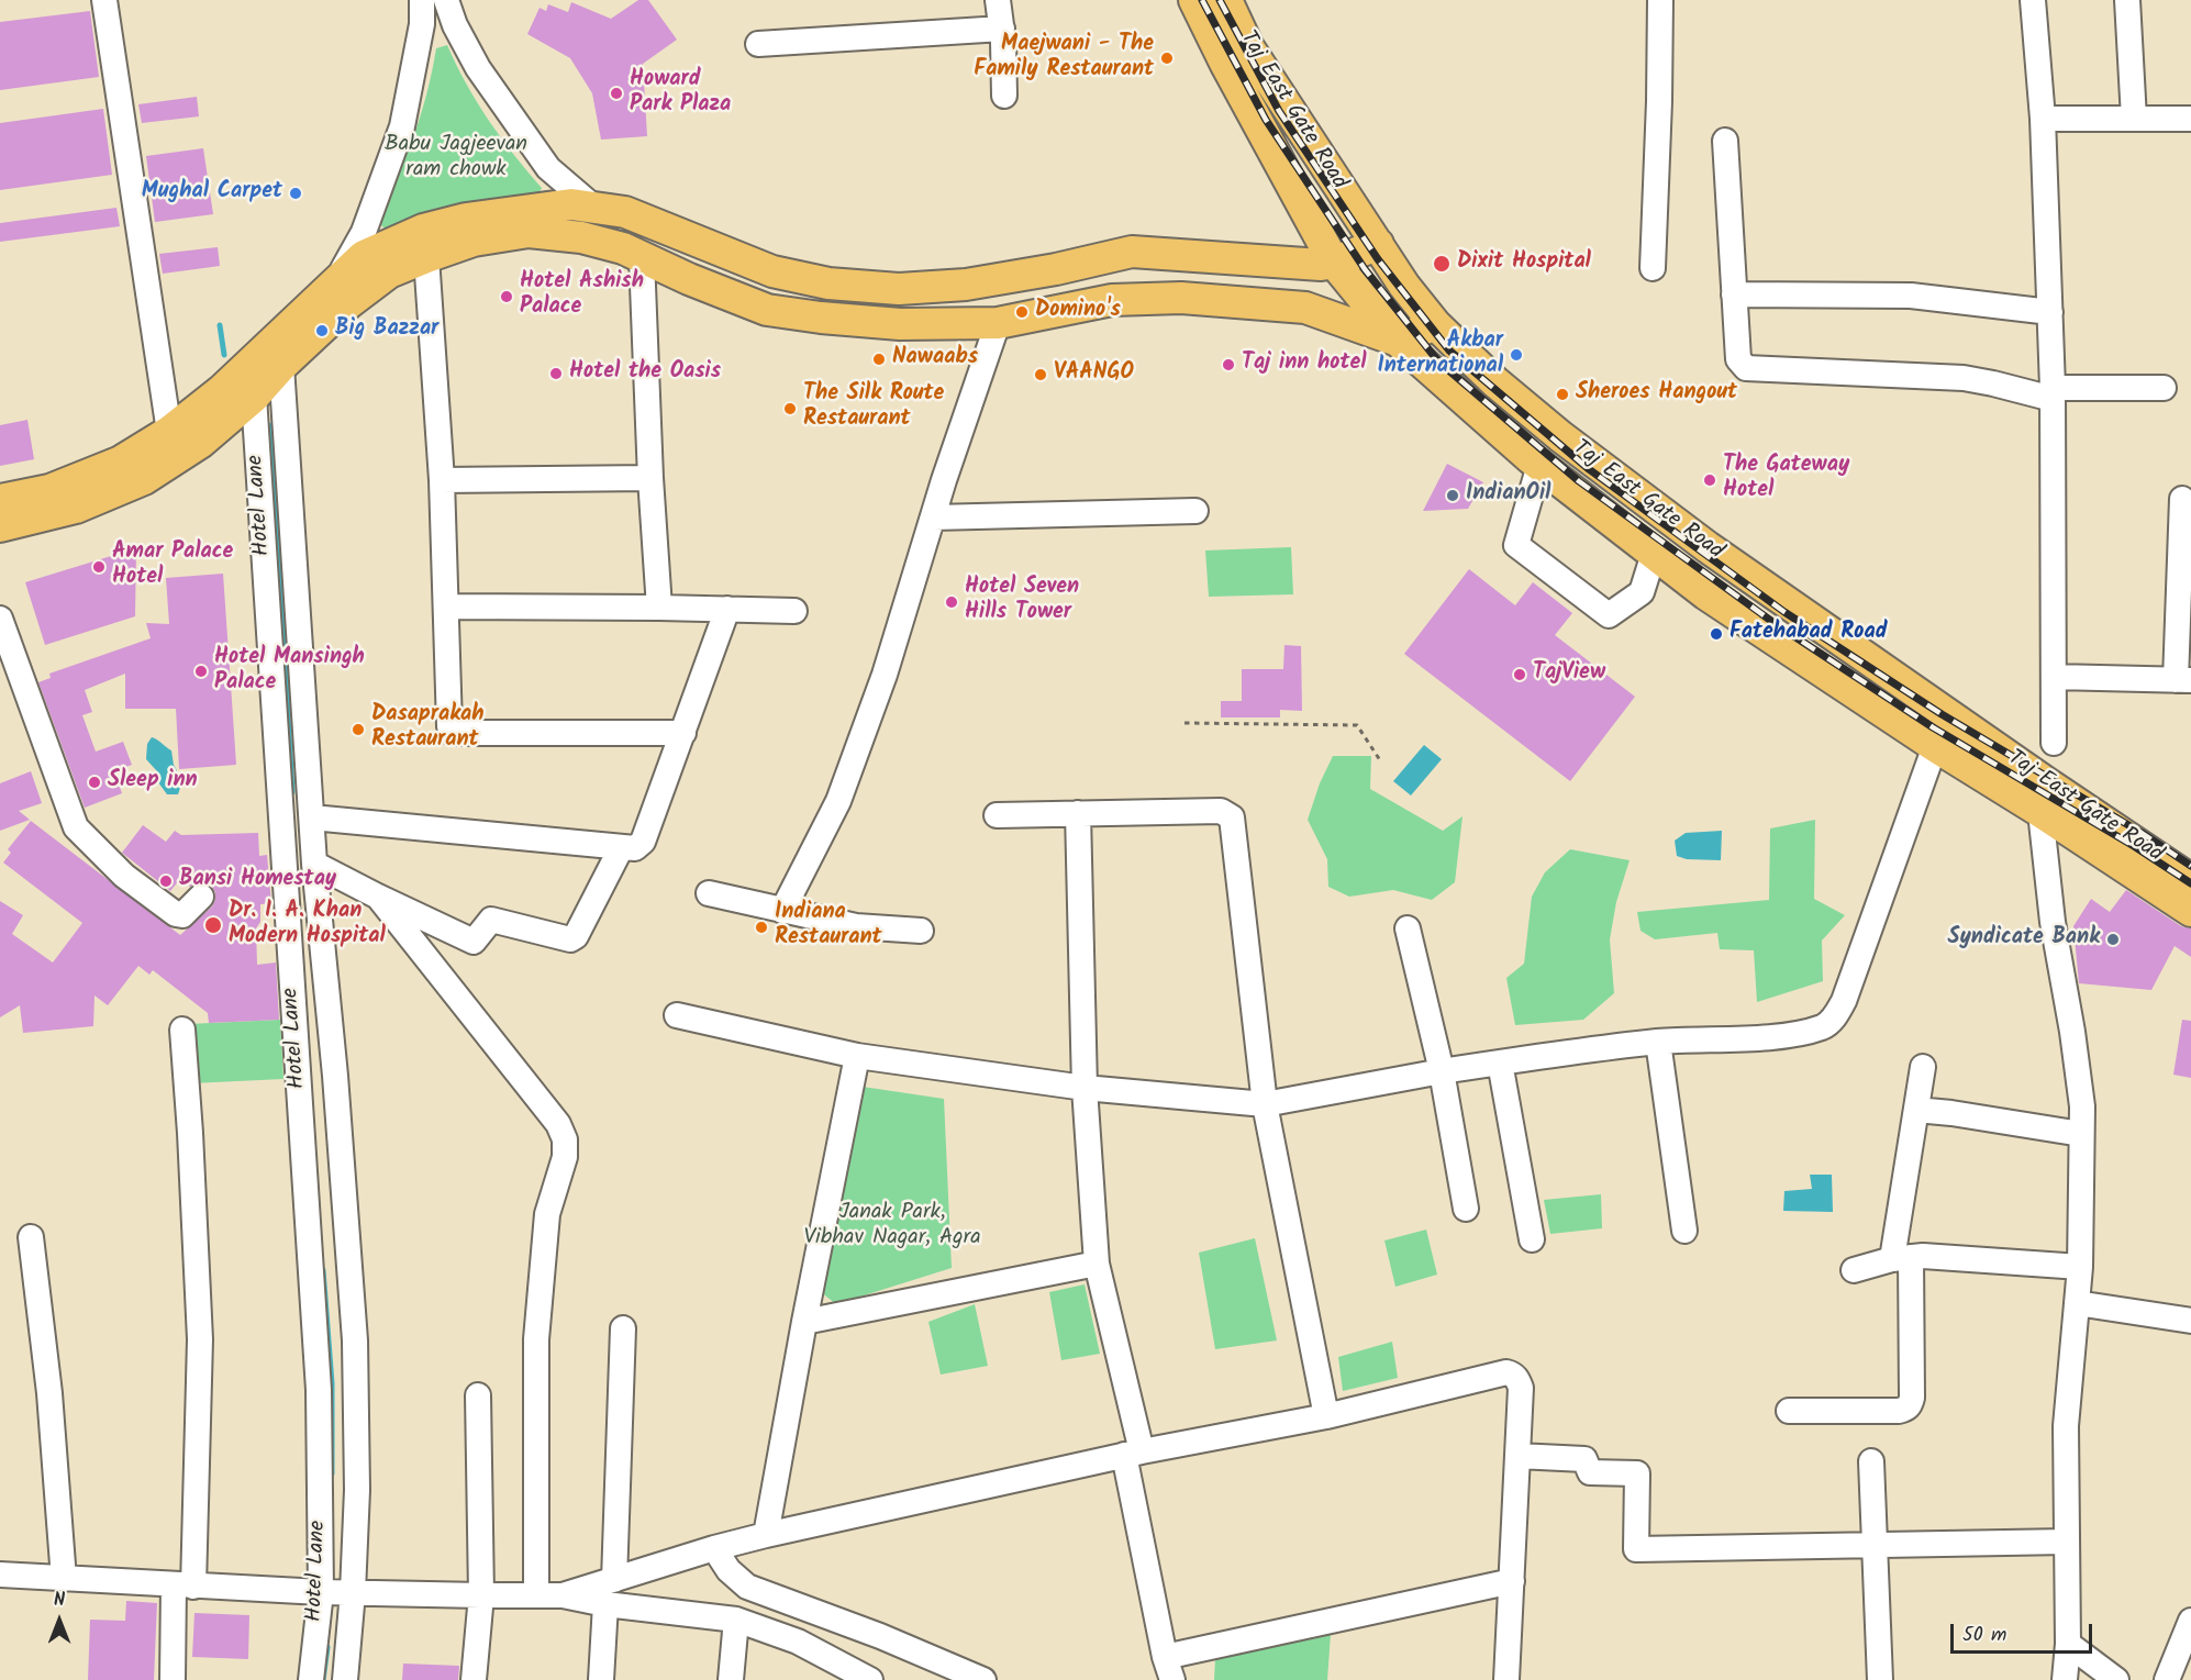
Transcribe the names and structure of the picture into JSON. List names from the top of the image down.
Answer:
{
  "streets": {
    "main road": ["Taj East Gate Road"],
    "street": ["Hotel Lane"]
  },
  "parks": ["Babu Jagjeevan ram chowk", "Janak Park, Vibhav Nagar, Agra"],
  "places": [
    "Maejwani - The Family Restaurant",
    "Howard Park Plaza",
    "Mughal Carpet",
    "Dixit Hospital",
    "Hotel Ashish Palace",
    "Domino's",
    "Big Bazzar",
    "Akbar International",
    "Nawaabs",
    "Taj inn hotel",
    "Hotel the Oasis",
    "VAANGO",
    "Sheroes Hangout",
    "The Silk Route Restaurant",
    "The Gateway Hotel",
    "IndianOil",
    "Amar Palace Hotel",
    "Hotel Seven Hills Tower",
    "Fatehabad Road",
    "Hotel Mansingh Palace",
    "TajView",
    "Dasaprakah Restaurant",
    "Sleep inn",
    "Bansi Homestay",
    "Dr. I. A. Khan Modern Hospital",
    "Indiana Restaurant",
    "Syndicate Bank"
  ],
  "scale_bar": "50 m",
  "north": "top"
}
